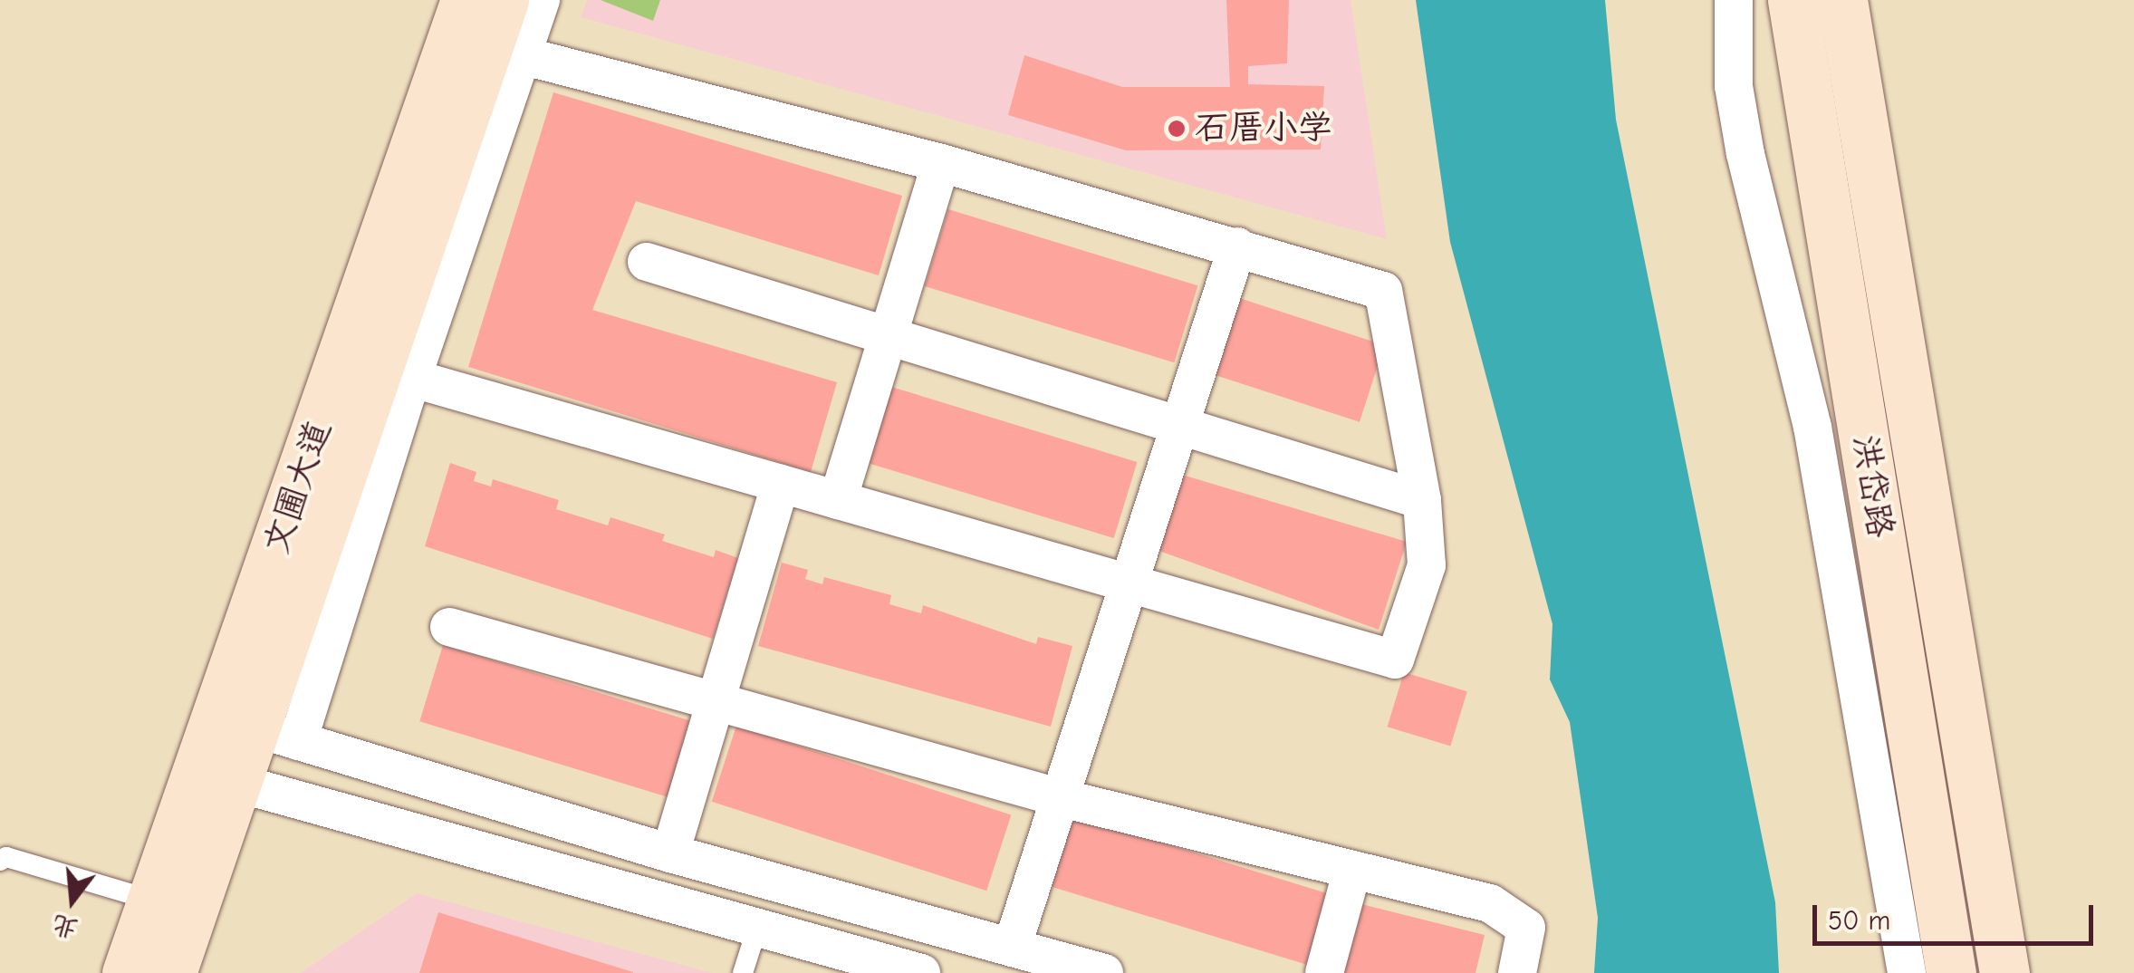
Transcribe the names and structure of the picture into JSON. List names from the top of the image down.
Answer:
{
  "streets": {
    "main road": ["洪岱路", "文圃大道"]
  },
  "places": ["石厝小学"],
  "scale_bar": "50 m",
  "north": "bottom"
}
